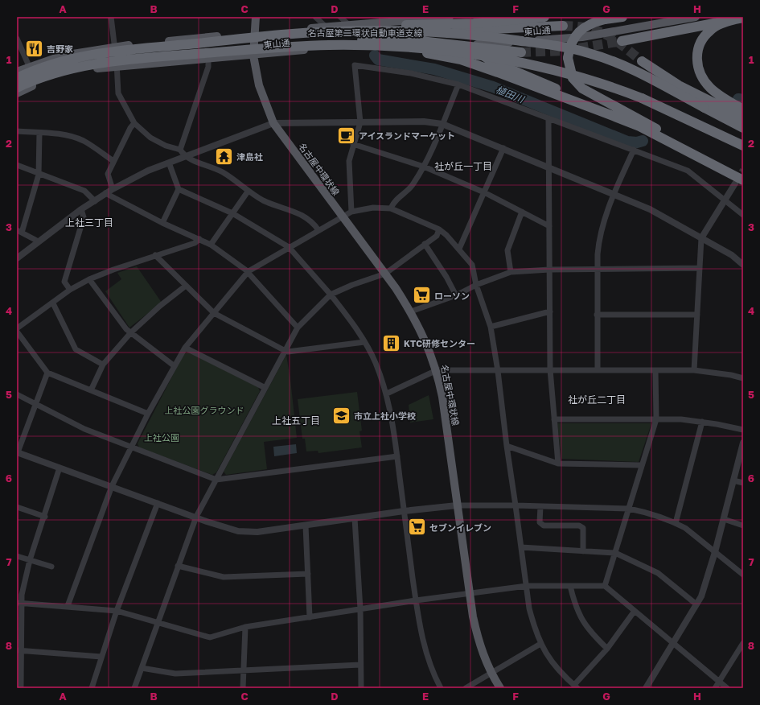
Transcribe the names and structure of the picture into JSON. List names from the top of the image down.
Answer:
{
  "streets": {
    "highway": ["名古屋第二環状自動車道支線"],
    "main road": ["東山通", "名古屋中環状線"]
  },
  "crossings": [
    ["東山通", "名古屋第二環状自動車道支線"],
    ["東山通", "名古屋中環状線"]
  ],
  "districts": [
    "社が丘一丁目",
    "上社三丁目",
    "社が丘二丁目",
    "上社五丁目"
  ],
  "water": ["植田川"],
  "parks": ["上社公園グラウンド", "上社公園"],
  "places": {
    "restaurant": ["吉野家"],
    "cafe": ["アイスランドマーケット"],
    "temple": ["津島社"],
    "supermarket": ["ローソン", "セブンイレブン"],
    "building": ["KTC研修センター"],
    "school or university": ["市立上社小学校"]
  },
  "grid": {
    "columns": [
      "A",
      "B",
      "C",
      "D",
      "E",
      "F",
      "G",
      "H"
    ],
    "rows": [
      "1",
      "2",
      "3",
      "4",
      "5",
      "6",
      "7",
      "8"
    ]
  }
}
